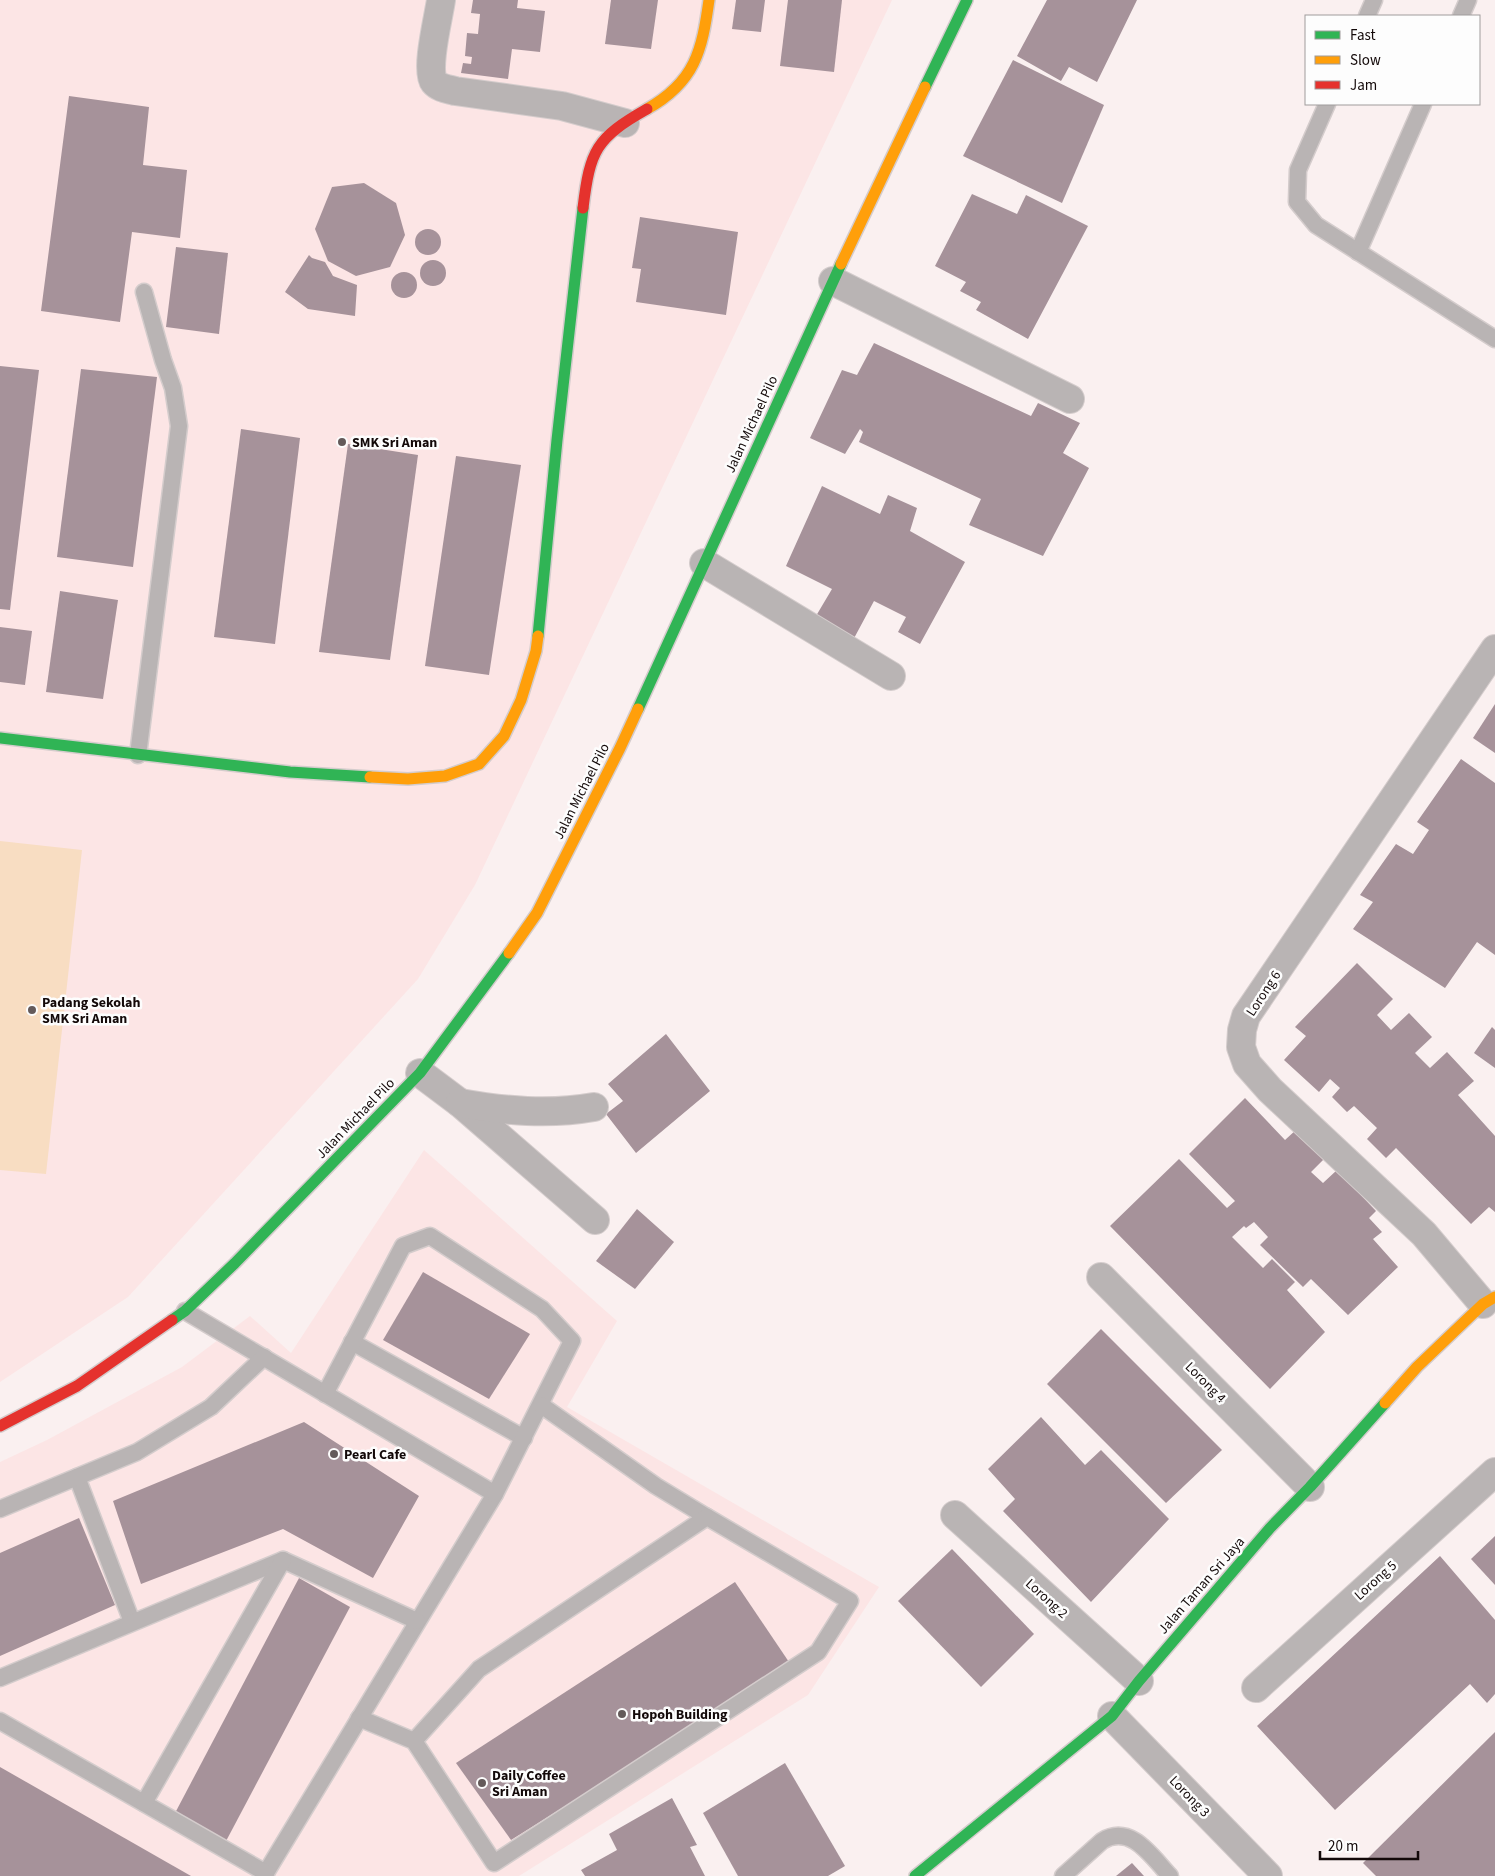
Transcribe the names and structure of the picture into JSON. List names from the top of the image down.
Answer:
{
  "streets": {
    "street": [
      "Jalan Michael Pilo",
      "Lorong 6",
      "Lorong 4",
      "Lorong 5",
      "Jalan Taman Sri Jaya",
      "Lorong 2",
      "Lorong 3"
    ]
  },
  "crossings": [
    ["Lorong 6", "Jalan Taman Sri Jaya"],
    ["Lorong 4", "Jalan Taman Sri Jaya"],
    ["Jalan Taman Sri Jaya", "Lorong 2"],
    ["Jalan Taman Sri Jaya", "Lorong 3"]
  ],
  "places": [
    "SMK Sri Aman",
    "Padang Sekolah SMK Sri Aman",
    "Pearl Cafe",
    "Hopoh Building",
    "Daily Coffee Sri Aman"
  ],
  "legend": ["Fast", "Slow", "Jam"],
  "scale_bar": "20 m"
}
